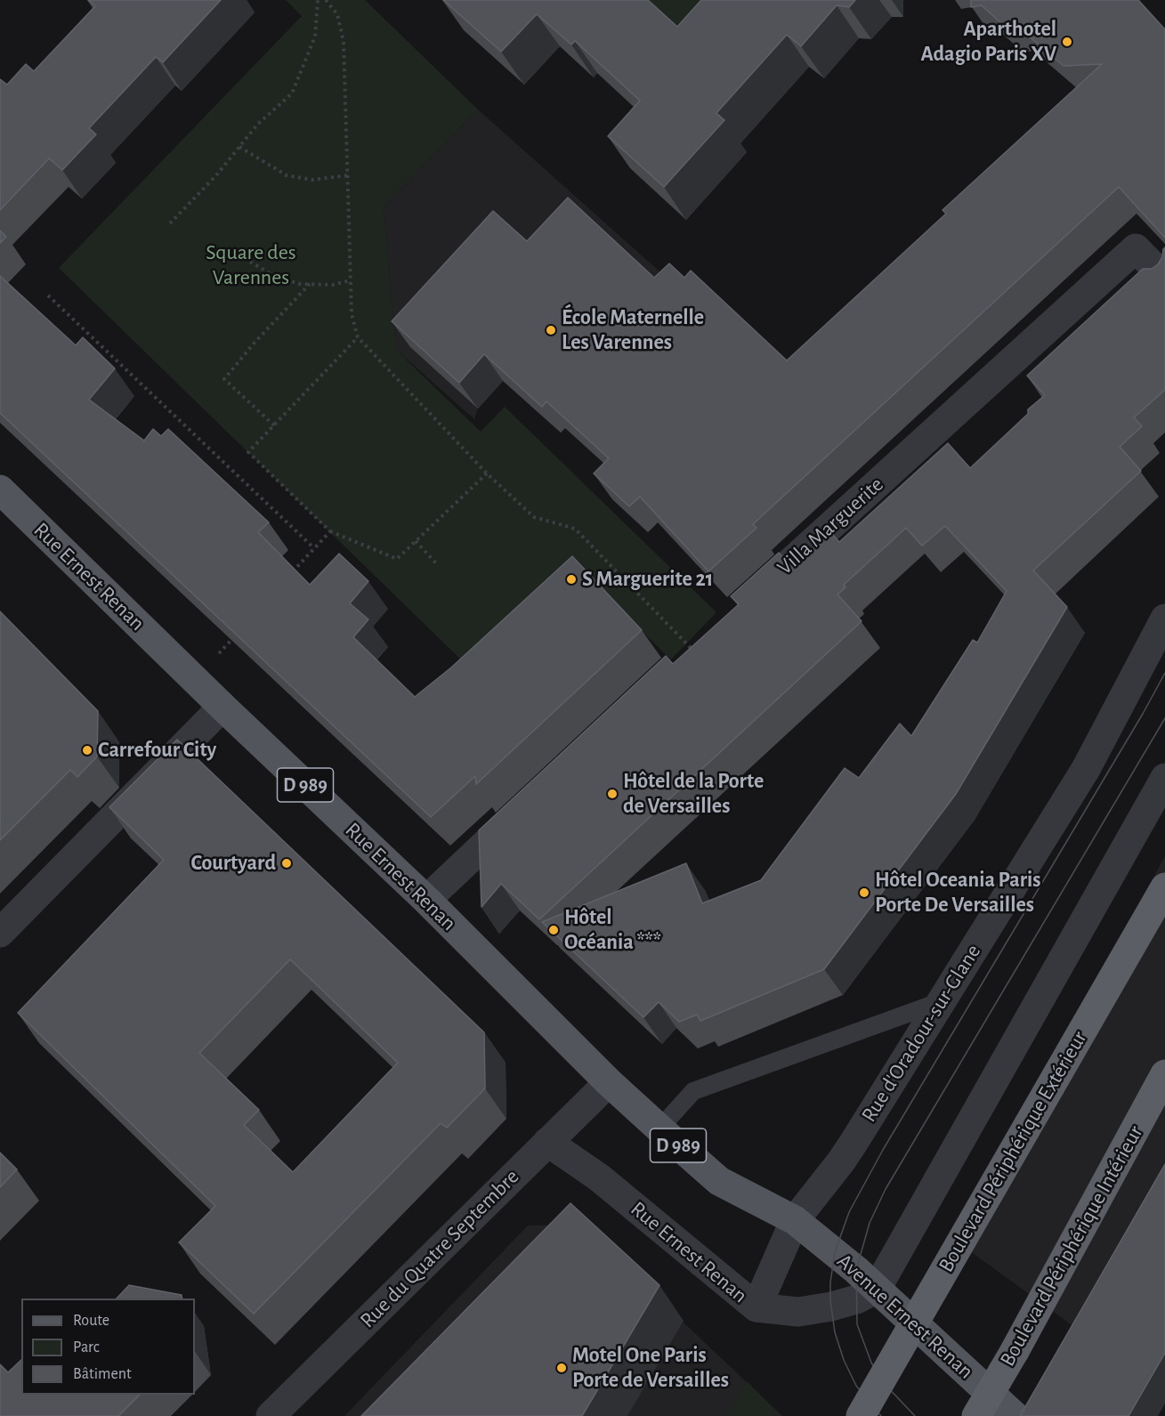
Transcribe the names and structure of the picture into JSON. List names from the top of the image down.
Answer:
{
  "streets": {
    "highway": ["Boulevard Périphérique Extérieur", "Boulevard Périphérique Intérieur"],
    "main road": ["Rue Ernest Renan", "D 989", "Avenue Ernest Renan"],
    "street": ["Villa Marguerite", "Rue d'Oradour-sur-Glane", "Rue du Quatre Septembre"]
  },
  "crossings": [
    ["Rue Ernest Renan", "Rue d'Oradour-sur-Glane"],
    ["Rue Ernest Renan", "Rue du Quatre Septembre"],
    ["Rue Ernest Renan", "Avenue Ernest Renan"],
    ["Rue d'Oradour-sur-Glane", "Avenue Ernest Renan"]
  ],
  "parks": ["Square des Varennes"],
  "places": [
    "Aparthotel Adagio Paris XV",
    "École Maternelle Les Varennes",
    "S Marguerite 21",
    "Carrefour City",
    "Hôtel de la Porte de Versailles",
    "Courtyard",
    "Hôtel Oceania Paris Porte De Versailles",
    "Hôtel Océania ***",
    "Motel One Paris Porte de Versailles"
  ],
  "legend": ["Route", "Parc", "Bâtiment"]
}
